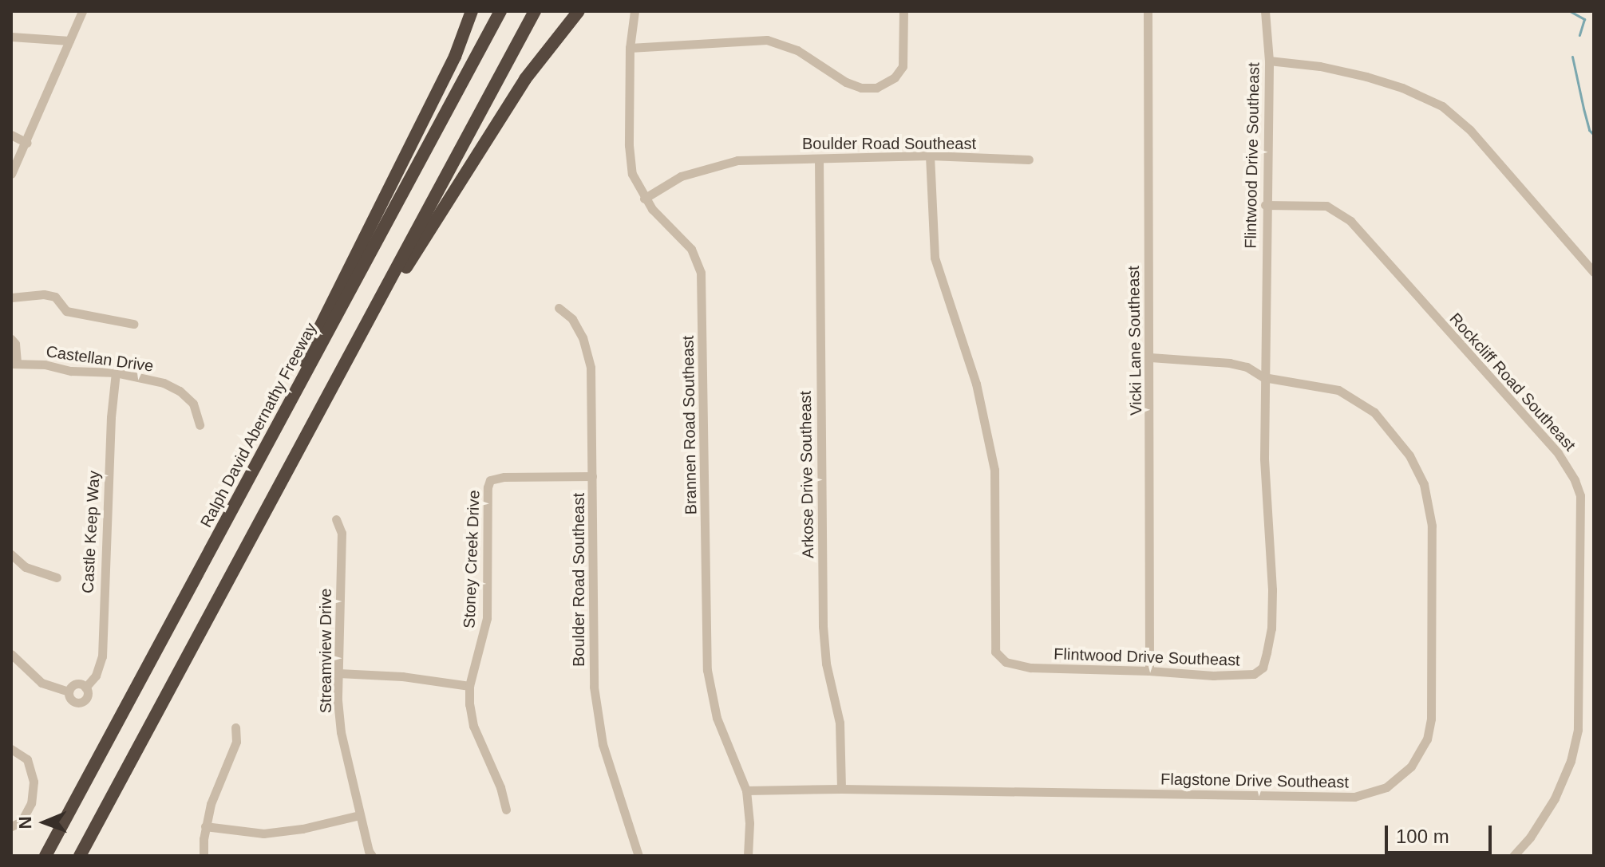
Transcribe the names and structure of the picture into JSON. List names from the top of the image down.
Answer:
{
  "streets": {
    "highway": ["Ralph David Abernathy Freeway"],
    "street": [
      "Boulder Road Southeast",
      "Flintwood Drive Southeast",
      "Vicki Lane Southeast",
      "Castellan Drive",
      "Rockcliff Road Southeast",
      "Brannen Road Southeast",
      "Arkose Drive Southeast",
      "Castle Keep Way",
      "Stoney Creek Drive",
      "Streamview Drive",
      "Flagstone Drive Southeast"
    ]
  },
  "crossings": [
    ["Boulder Road Southeast", "Flintwood Drive Southeast"],
    ["Boulder Road Southeast", "Brannen Road Southeast"],
    ["Boulder Road Southeast", "Arkose Drive Southeast"],
    ["Boulder Road Southeast", "Stoney Creek Drive"],
    ["Flintwood Drive Southeast", "Vicki Lane Southeast"],
    ["Flintwood Drive Southeast", "Rockcliff Road Southeast"],
    ["Flintwood Drive Southeast", "Flagstone Drive Southeast"],
    ["Vicki Lane Southeast", "Flagstone Drive Southeast"],
    ["Castellan Drive", "Castle Keep Way"],
    ["Brannen Road Southeast", "Flagstone Drive Southeast"],
    ["Arkose Drive Southeast", "Flagstone Drive Southeast"]
  ],
  "scale_bar": "100 m",
  "north": "left"
}
